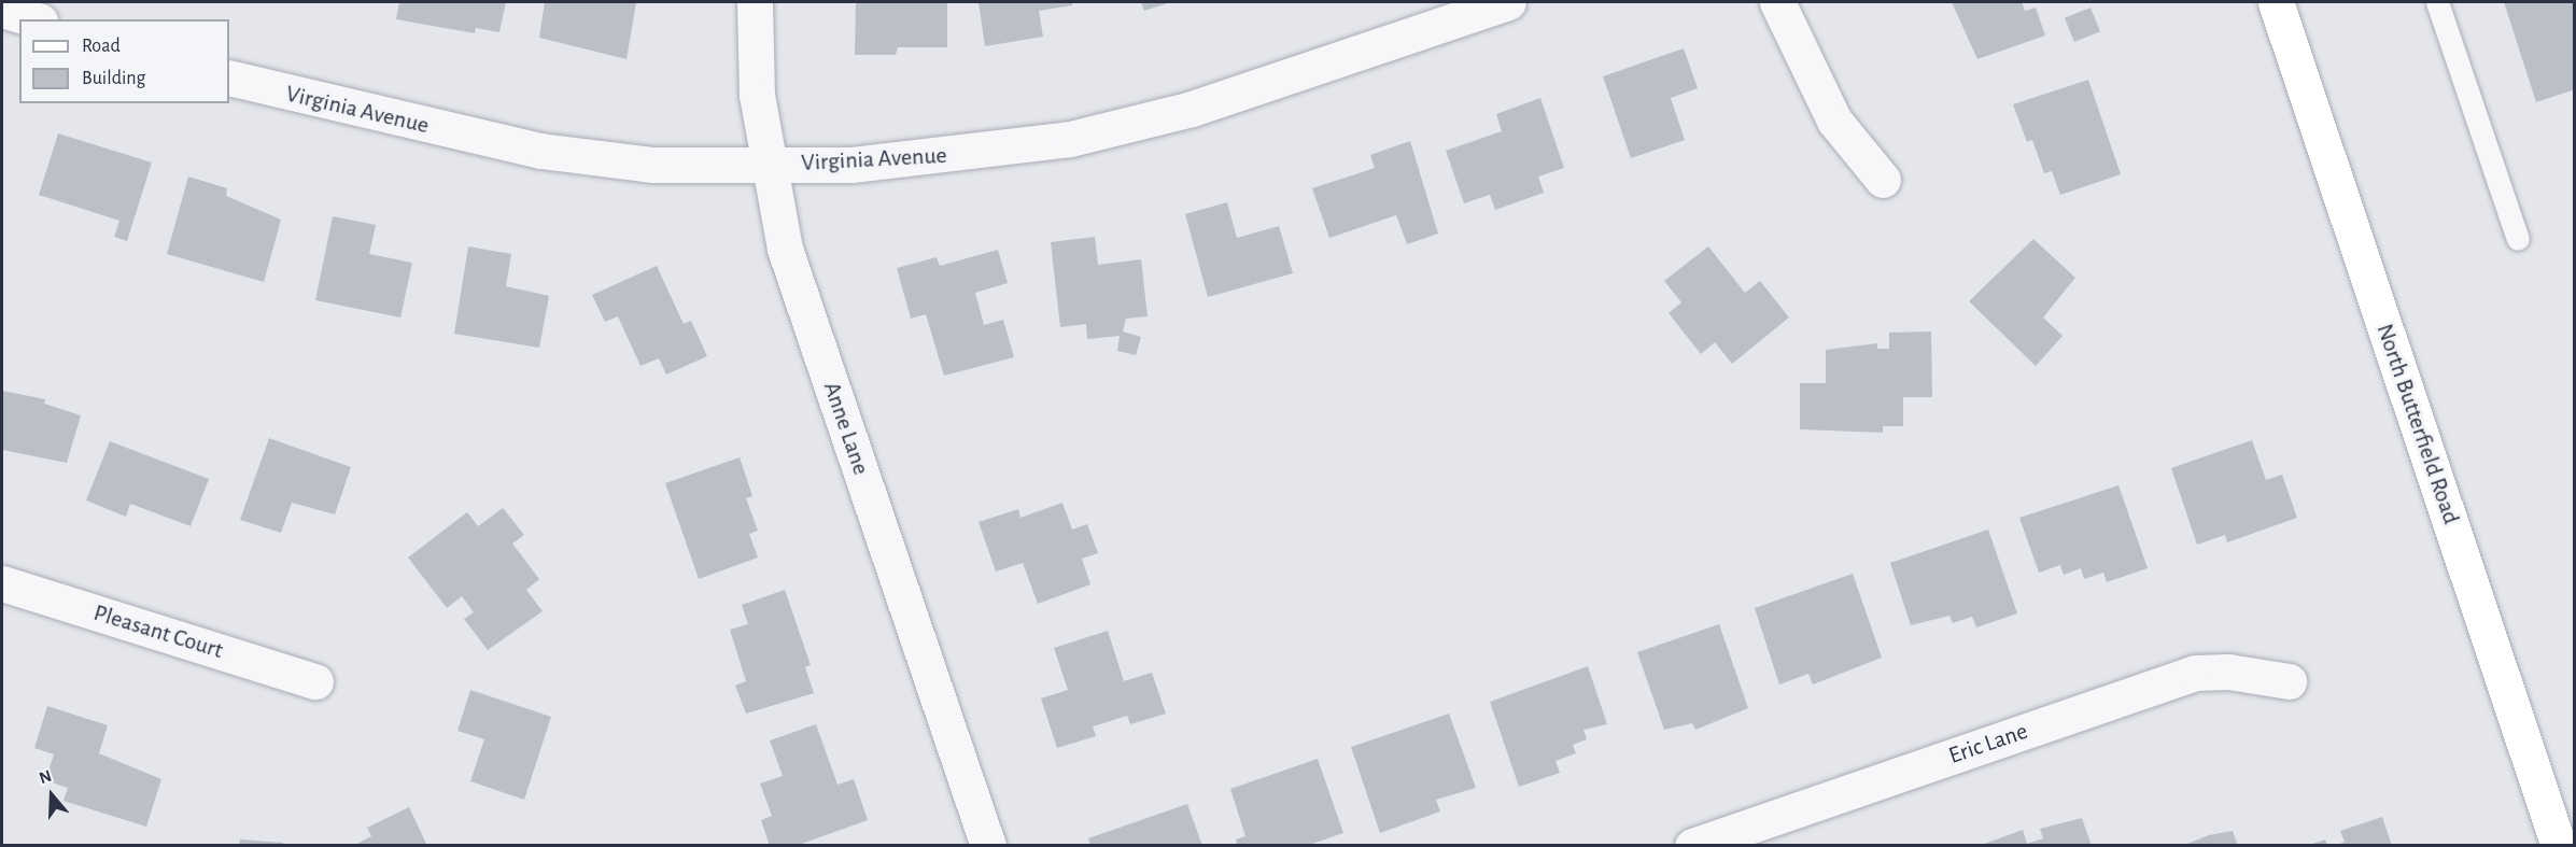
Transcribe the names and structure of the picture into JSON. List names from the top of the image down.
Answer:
{
  "streets": {
    "main road": ["North Butterfield Road"],
    "street": [
      "Virginia Avenue",
      "Anne Lane",
      "Pleasant Court",
      "Eric Lane"
    ]
  },
  "crossings": [
    ["Virginia Avenue", "Anne Lane"]
  ],
  "legend": ["Road", "Building"],
  "north": "top"
}
